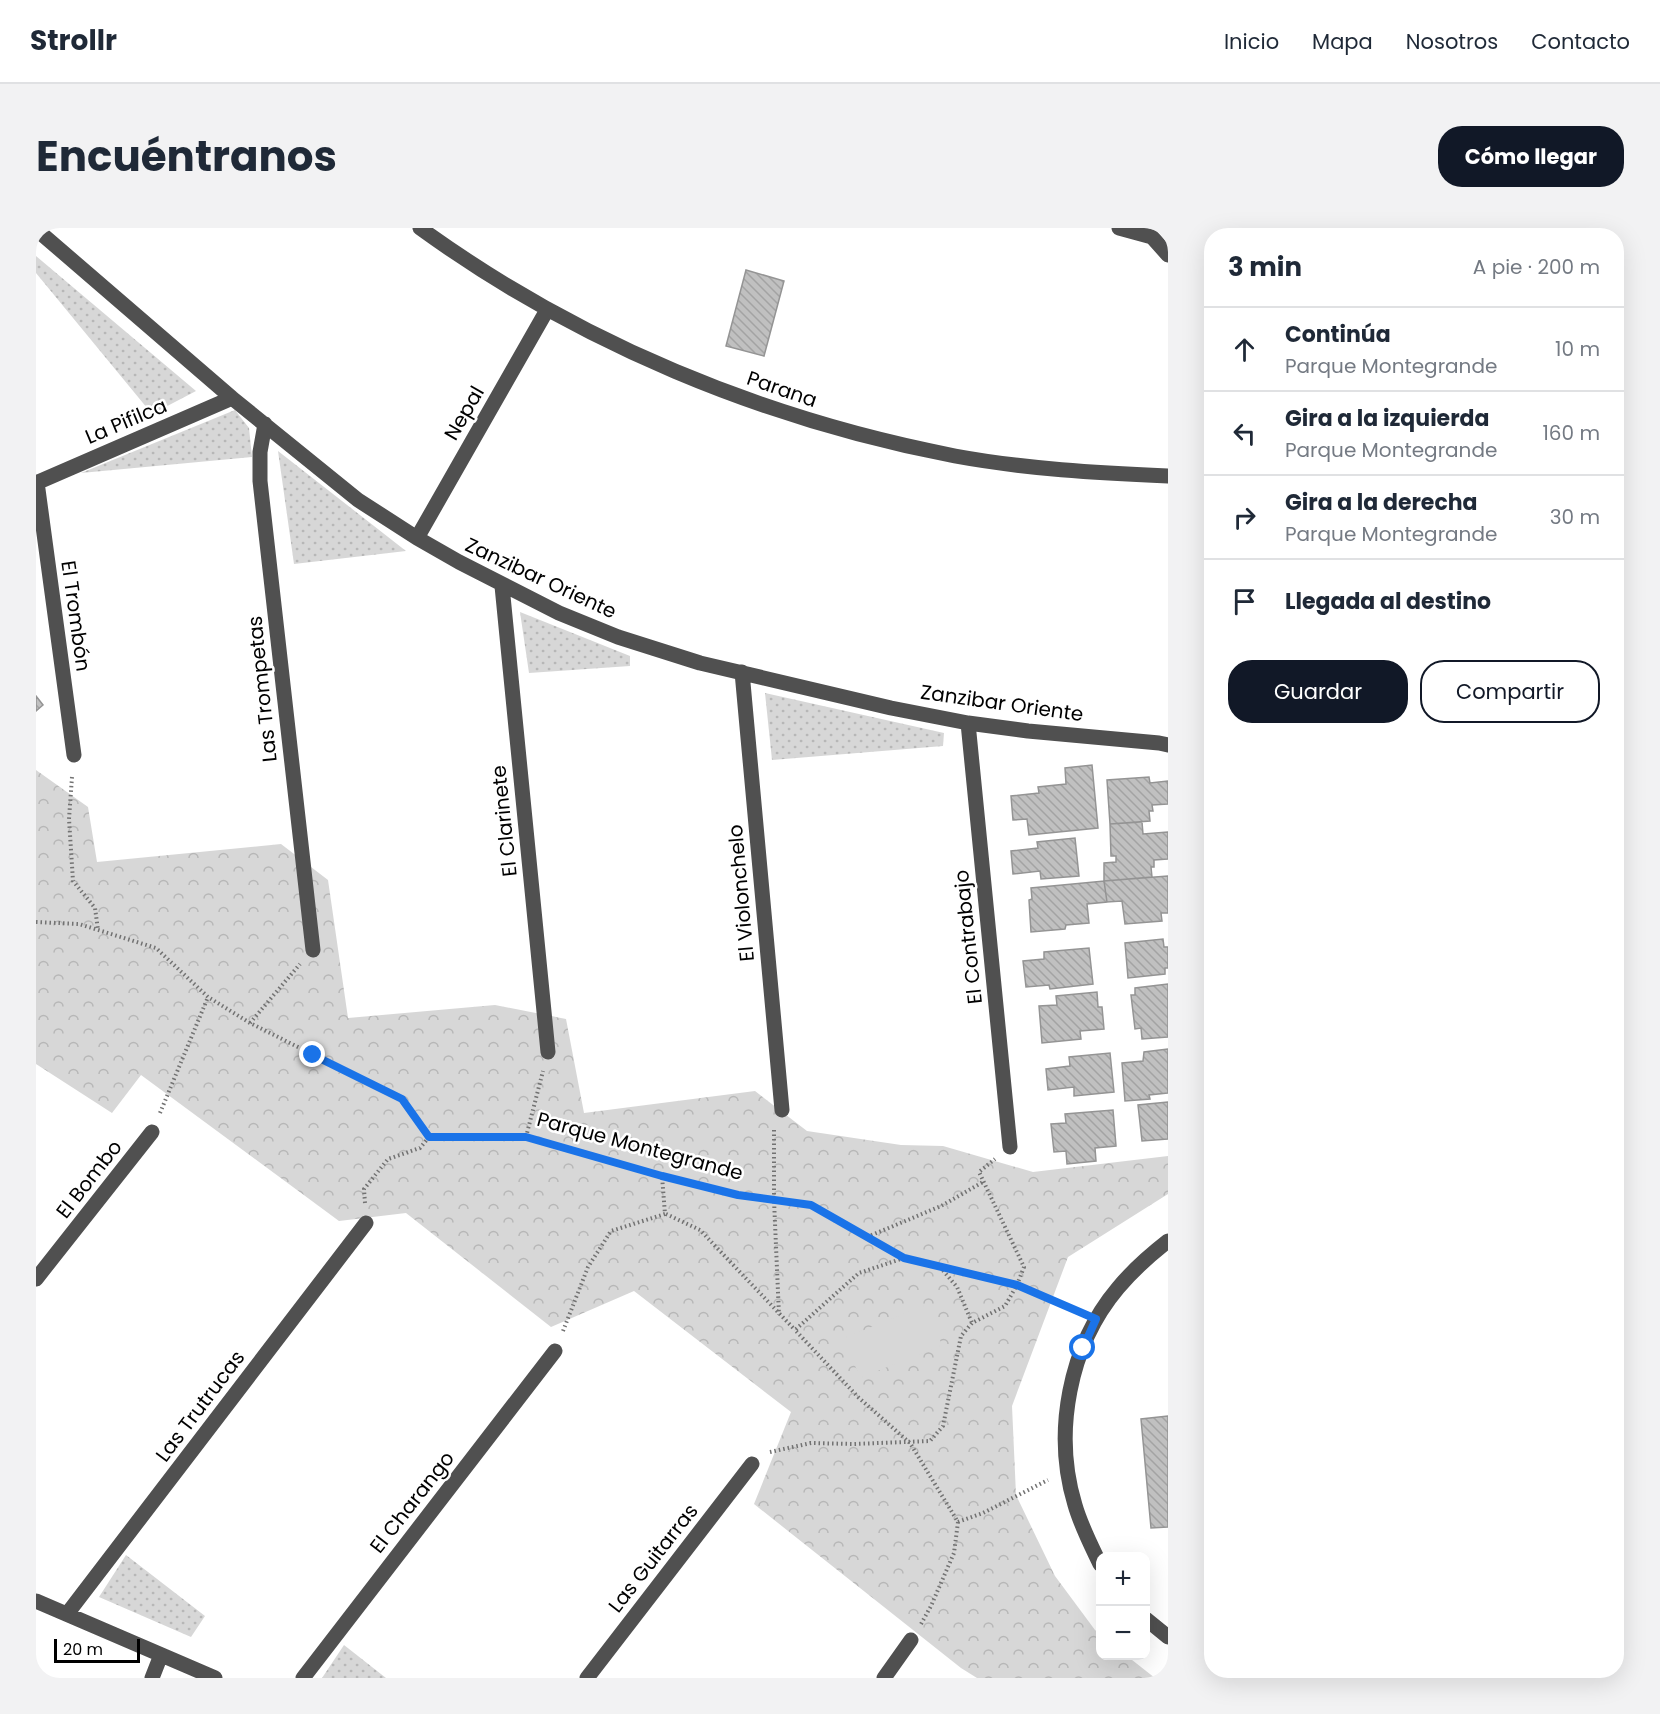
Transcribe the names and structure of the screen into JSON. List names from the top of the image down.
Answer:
{
  "streets": {
    "street": [
      "Parana",
      "Nepal",
      "La Pifilca",
      "Zanzibar Oriente",
      "El Trombón",
      "Las Trompetas",
      "El Clarinete",
      "El Violonchelo",
      "El Contrabajo",
      "El Bombo",
      "Las Trutrucas",
      "El Charango",
      "Las Guitarras"
    ],
    "path": ["Parque Montegrande"]
  },
  "crossings": [
    ["Parana", "Nepal"],
    ["Nepal", "Zanzibar Oriente"],
    ["La Pifilca", "Zanzibar Oriente"],
    ["La Pifilca", "El Trombón"],
    ["Zanzibar Oriente", "Las Trompetas"],
    ["Zanzibar Oriente", "El Clarinete"],
    ["Zanzibar Oriente", "El Violonchelo"],
    ["Zanzibar Oriente", "El Contrabajo"]
  ],
  "scale_bar": "20 m",
  "page": {
    "header": "Strollr",
    "nav": [
      "Inicio",
      "Mapa",
      "Nosotros",
      "Contacto"
    ],
    "title": "Encuéntranos",
    "buttons": [
      "Cómo llegar",
      ["Guardar", "Compartir"]
    ],
    "heading": ["3 min", "A pie · 200 m"],
    "list": [
      ["Continúa", "Parque Montegrande", "10 m"],
      ["Gira a la izquierda", "Parque Montegrande", "160 m"],
      ["Gira a la derecha", "Parque Montegrande", "30 m"],
      "Llegada al destino"
    ],
    "map_buttons": ["+", "−"],
    "scale": "20 m"
  }
}
